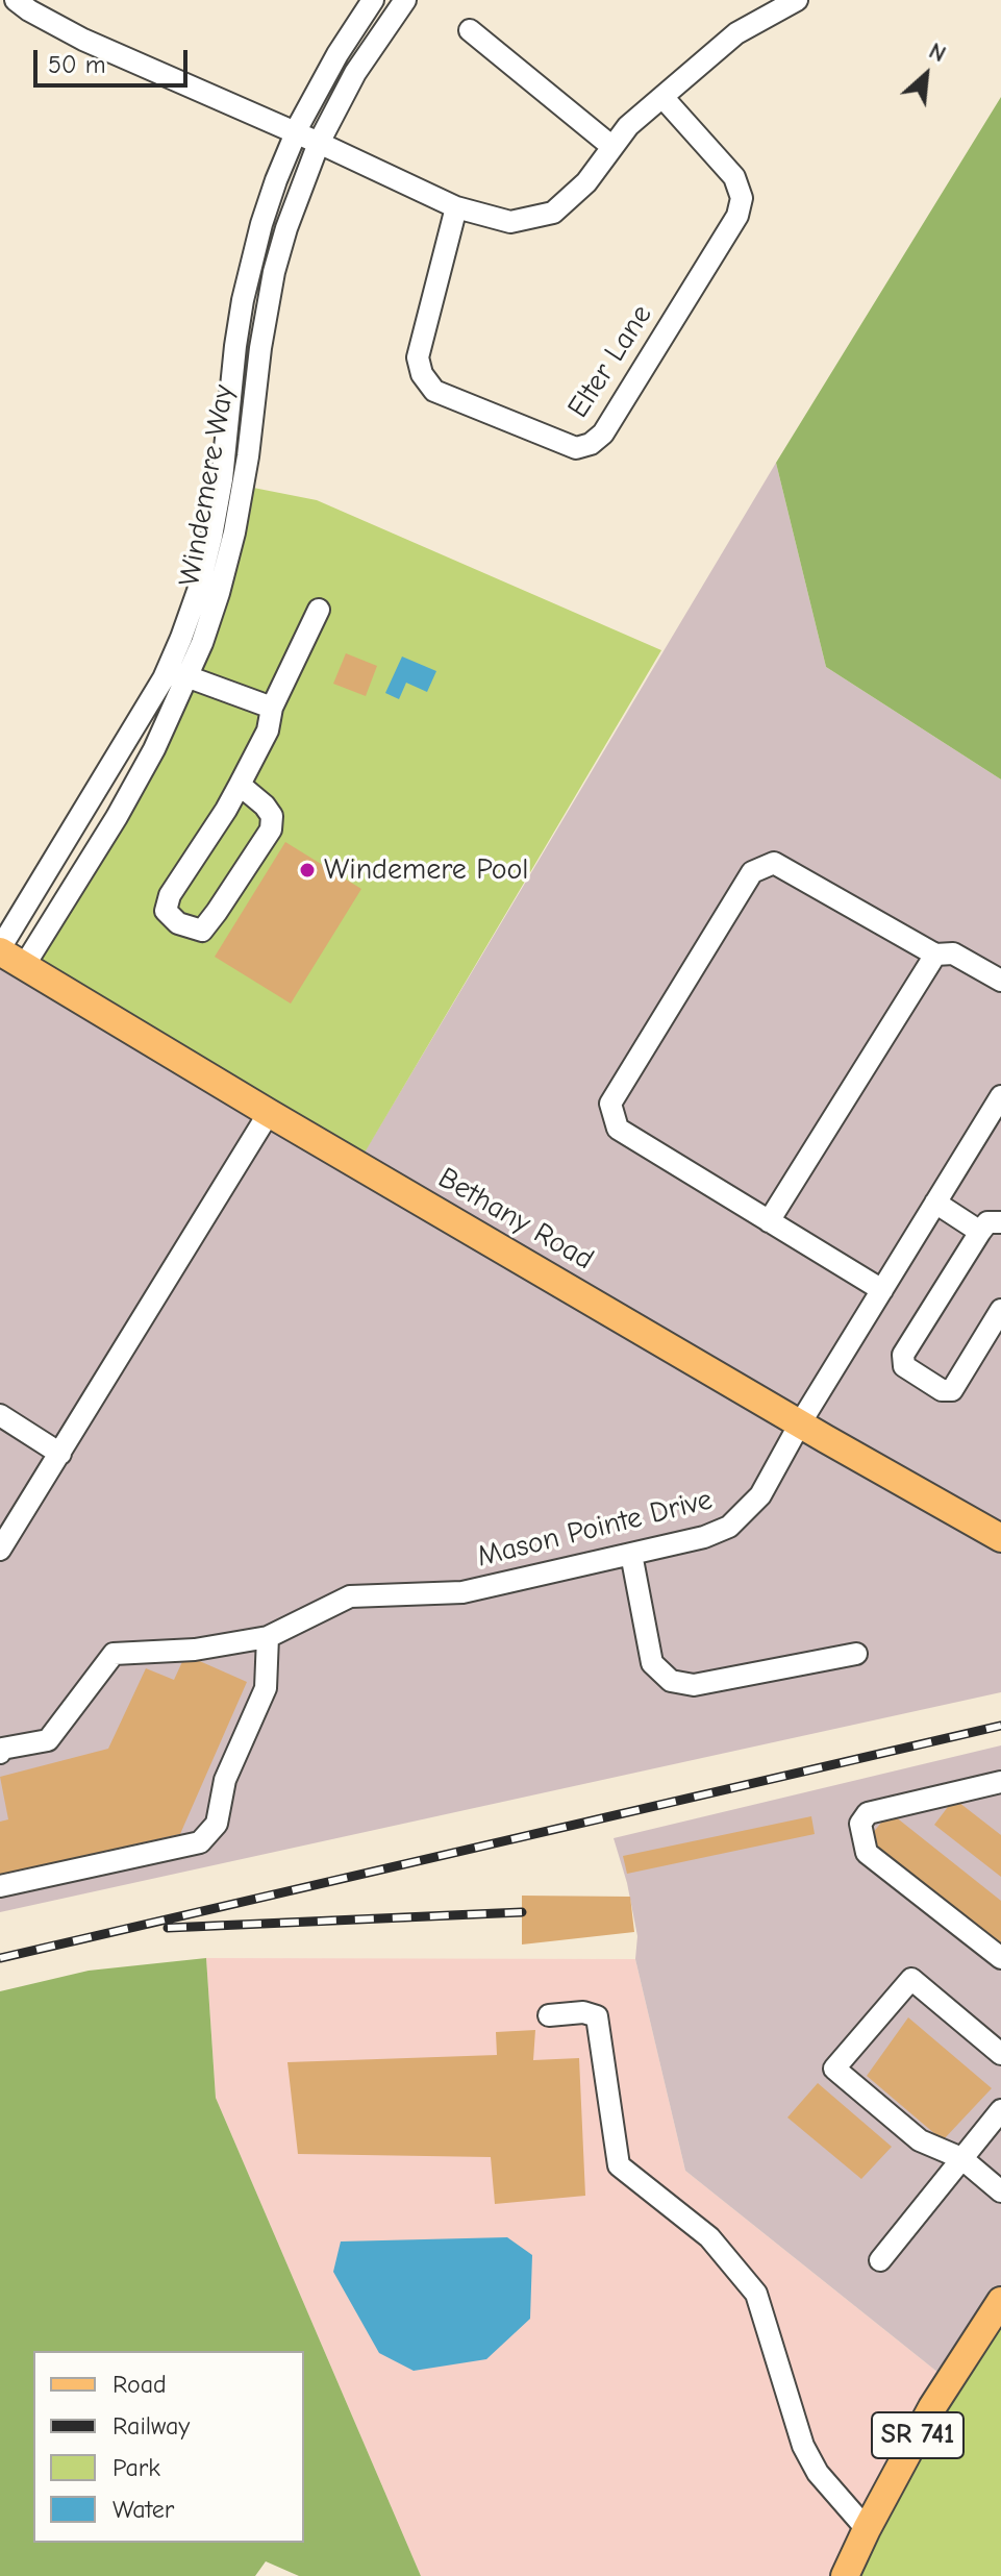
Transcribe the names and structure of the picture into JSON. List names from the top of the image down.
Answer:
{
  "streets": {
    "main road": ["Bethany Road", "SR 741"],
    "street": ["Elter Lane", "Windemere Way", "Mason Pointe Drive"]
  },
  "crossings": [
    ["Windemere Way", "Bethany Road"],
    ["Bethany Road", "Mason Pointe Drive"]
  ],
  "places": ["Windemere Pool"],
  "legend": [
    "Road",
    "Railway",
    "Park",
    "Water"
  ],
  "scale_bar": "50 m",
  "north": "top right"
}
